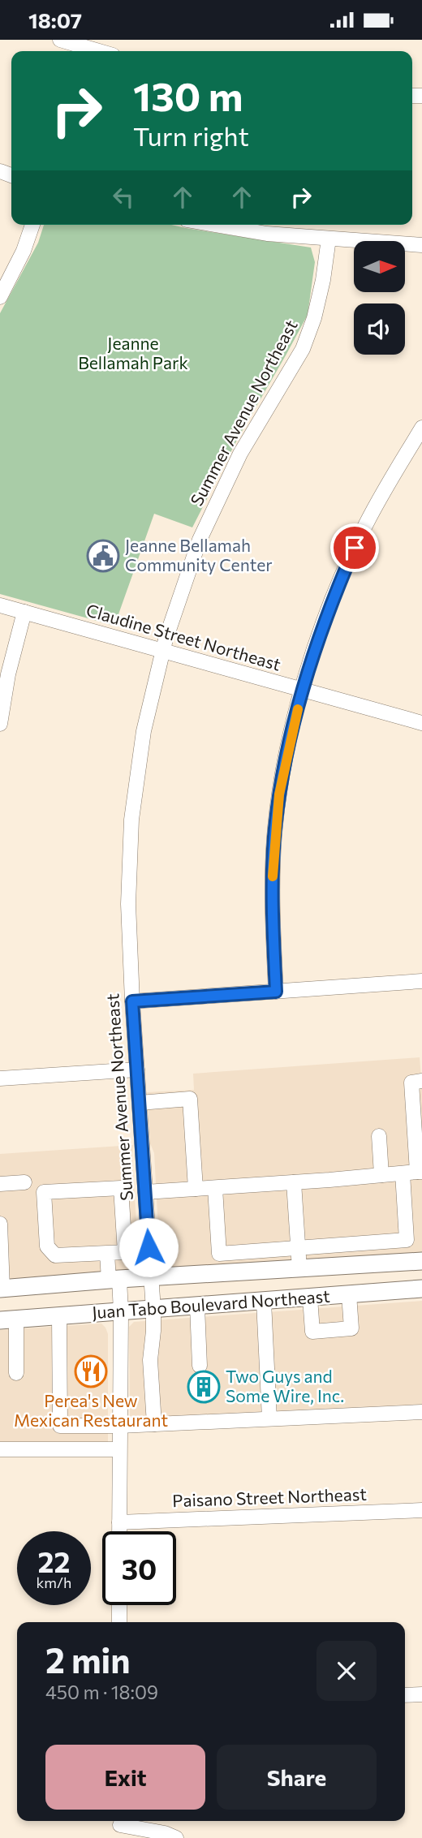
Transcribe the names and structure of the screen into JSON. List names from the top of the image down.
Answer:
{
  "streets": {
    "main road": ["Juan Tabo Boulevard Northeast"],
    "street": ["Summer Avenue Northeast", "Claudine Street Northeast", "Paisano Street Northeast"]
  },
  "crossings": [
    ["Summer Avenue Northeast", "Claudine Street Northeast"],
    ["Summer Avenue Northeast", "Juan Tabo Boulevard Northeast"]
  ],
  "parks": ["Jeanne Bellamah Park"],
  "places": {
    "public building": ["Jeanne Bellamah Community Center"],
    "restaurant": ["Perea's New Mexican Restaurant"],
    "building": ["Two Guys and Some Wire, Inc."]
  },
  "north": "right",
  "page": {
    "status": "18:07",
    "turn": ["130 m", "Turn right"],
    "speed": "22 km/h",
    "limit": "30",
    "heading": ["2 min", "450 m · 18:09"],
    "buttons": ["Exit", "Share"]
  }
}
